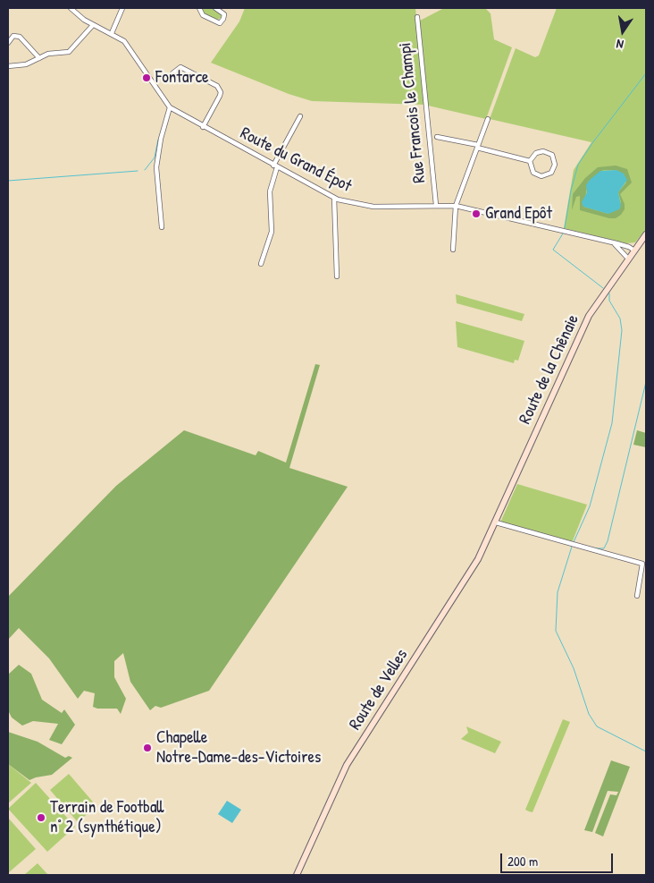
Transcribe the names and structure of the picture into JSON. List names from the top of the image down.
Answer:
{
  "streets": {
    "main road": ["Route de la Chênaie", "Route de Velles"],
    "street": ["Rue Francois le Champi", "Route du Grand Épot"]
  },
  "crossings": [
    ["Rue Francois le Champi", "Route du Grand Épot"],
    ["Route du Grand Épot", "Route de la Chênaie"],
    ["Route de la Chênaie", "Route de Velles"]
  ],
  "places": [
    "Fontarce",
    "Grand Epôt",
    "Chapelle Notre-Dame-des-Victoires",
    "Terrain de Football n° 2 (synthétique)"
  ],
  "scale_bar": "200 m",
  "north": "bottom"
}
